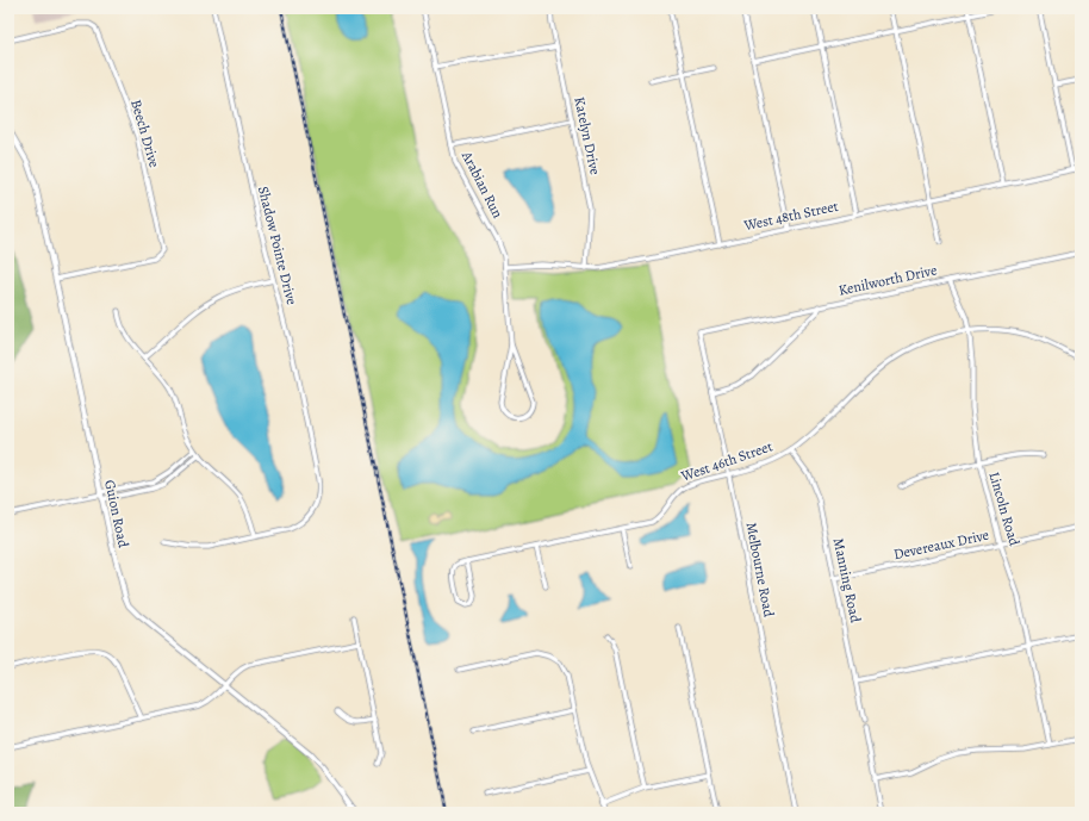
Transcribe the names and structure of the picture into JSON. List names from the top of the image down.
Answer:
{
  "streets": {
    "street": [
      "Beech Drive",
      "Katelyn Drive",
      "Arabian Run",
      "West 48th Street",
      "Shadow Pointe Drive",
      "Kenilworth Drive",
      "West 46th Street",
      "Lincoln Road",
      "Guion Road",
      "Devereaux Drive",
      "Melbourne Road",
      "Manning Road"
    ]
  },
  "crossings": [
    ["Beech Drive", "Guion Road"],
    ["Katelyn Drive", "West 48th Street"],
    ["Arabian Run", "West 48th Street"],
    ["Kenilworth Drive", "Lincoln Road"],
    ["Kenilworth Drive", "Melbourne Road"],
    ["West 46th Street", "Lincoln Road"],
    ["West 46th Street", "Melbourne Road"],
    ["West 46th Street", "Manning Road"],
    ["Lincoln Road", "Devereaux Drive"],
    ["Devereaux Drive", "Manning Road"]
  ]
}
